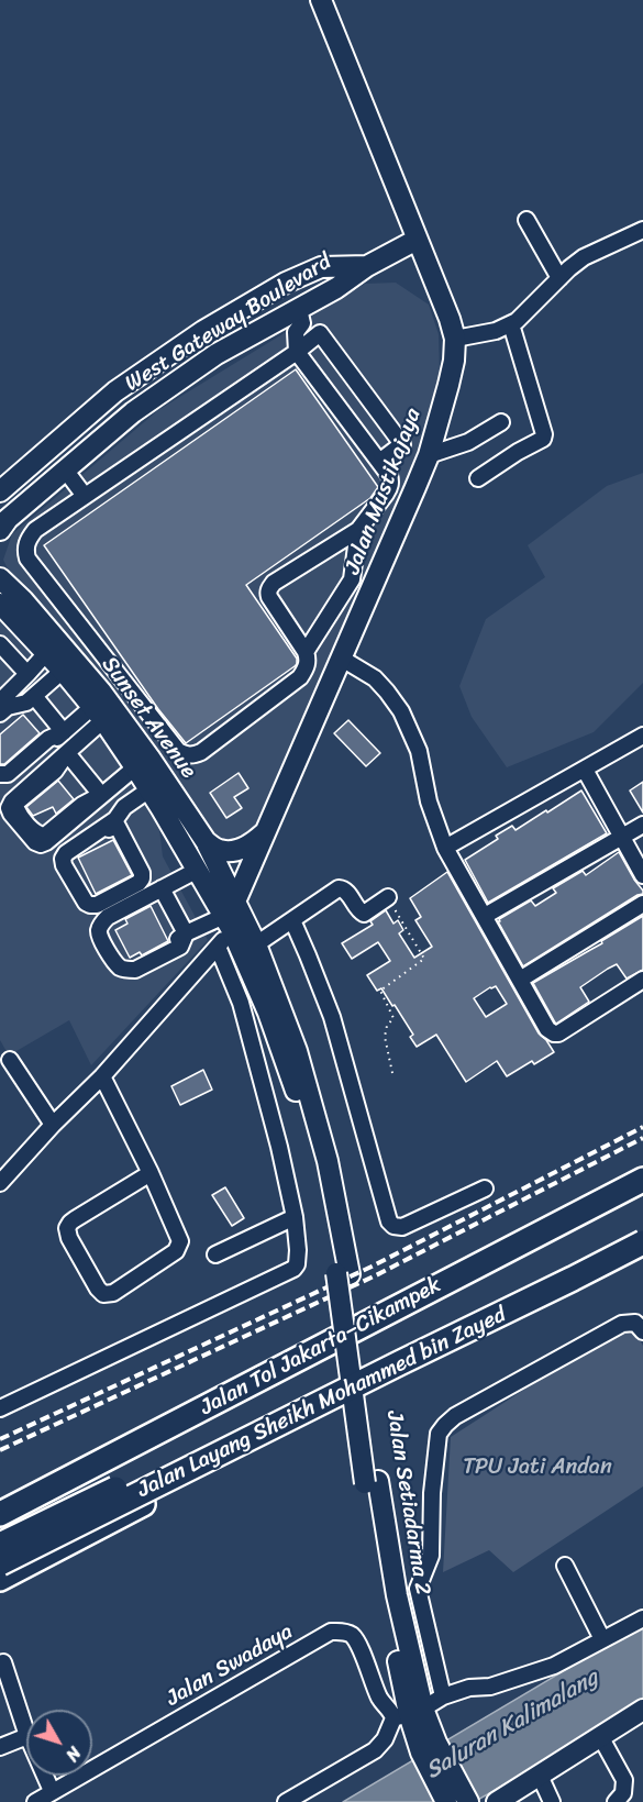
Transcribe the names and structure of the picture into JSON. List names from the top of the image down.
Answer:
{
  "streets": {
    "highway": ["Jalan Tol Jakarta–Cikampek", "Jalan Layang Sheikh Mohammed bin Zayed"],
    "main road": [
      "West Gateway Boulevard",
      "Jalan Mustikajaya",
      "Sunset Avenue",
      "Jalan Setiadarma 2"
    ],
    "street": ["Jalan Swadaya"]
  },
  "crossings": [
    ["West Gateway Boulevard", "Jalan Mustikajaya"],
    ["Jalan Mustikajaya", "Sunset Avenue"],
    ["Jalan Mustikajaya", "Jalan Setiadarma 2"],
    ["Sunset Avenue", "Jalan Setiadarma 2"],
    ["Jalan Setiadarma 2", "Jalan Swadaya"]
  ],
  "water": ["Saluran Kalimalang"],
  "parks": ["TPU Jati Andan"],
  "north": "bottom right"
}
